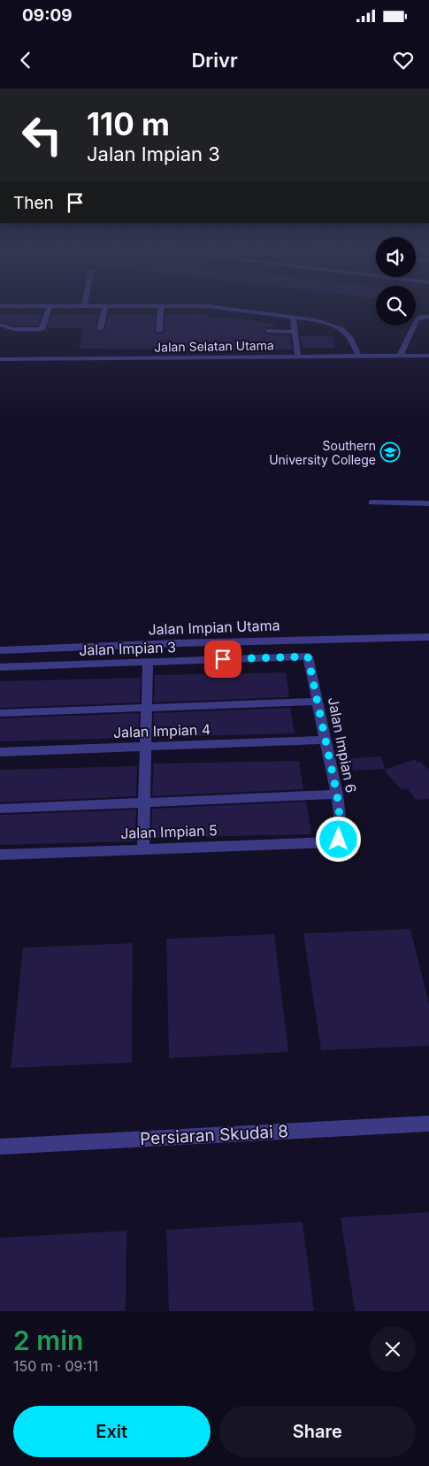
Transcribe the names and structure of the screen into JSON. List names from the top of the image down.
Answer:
{
  "streets": {
    "street": [
      "Jalan Selatan Utama",
      "Jalan Impian Utama",
      "Jalan Impian 3",
      "Jalan Impian 4",
      "Jalan Impian 6",
      "Jalan Impian 5",
      "Persiaran Skudai 8"
    ]
  },
  "crossings": [
    ["Jalan Impian 3", "Jalan Impian 6"],
    ["Jalan Impian 4", "Jalan Impian 6"],
    ["Jalan Impian 6", "Jalan Impian 5"]
  ],
  "places": {
    "school or university": ["Southern University College"]
  },
  "page": {
    "status": "09:09",
    "header": "Drivr",
    "turn": ["110 m", "Jalan Impian 3"],
    "then": "Then",
    "heading": ["2 min", "150 m · 09:11"],
    "buttons": ["Exit", "Share"]
  }
}
